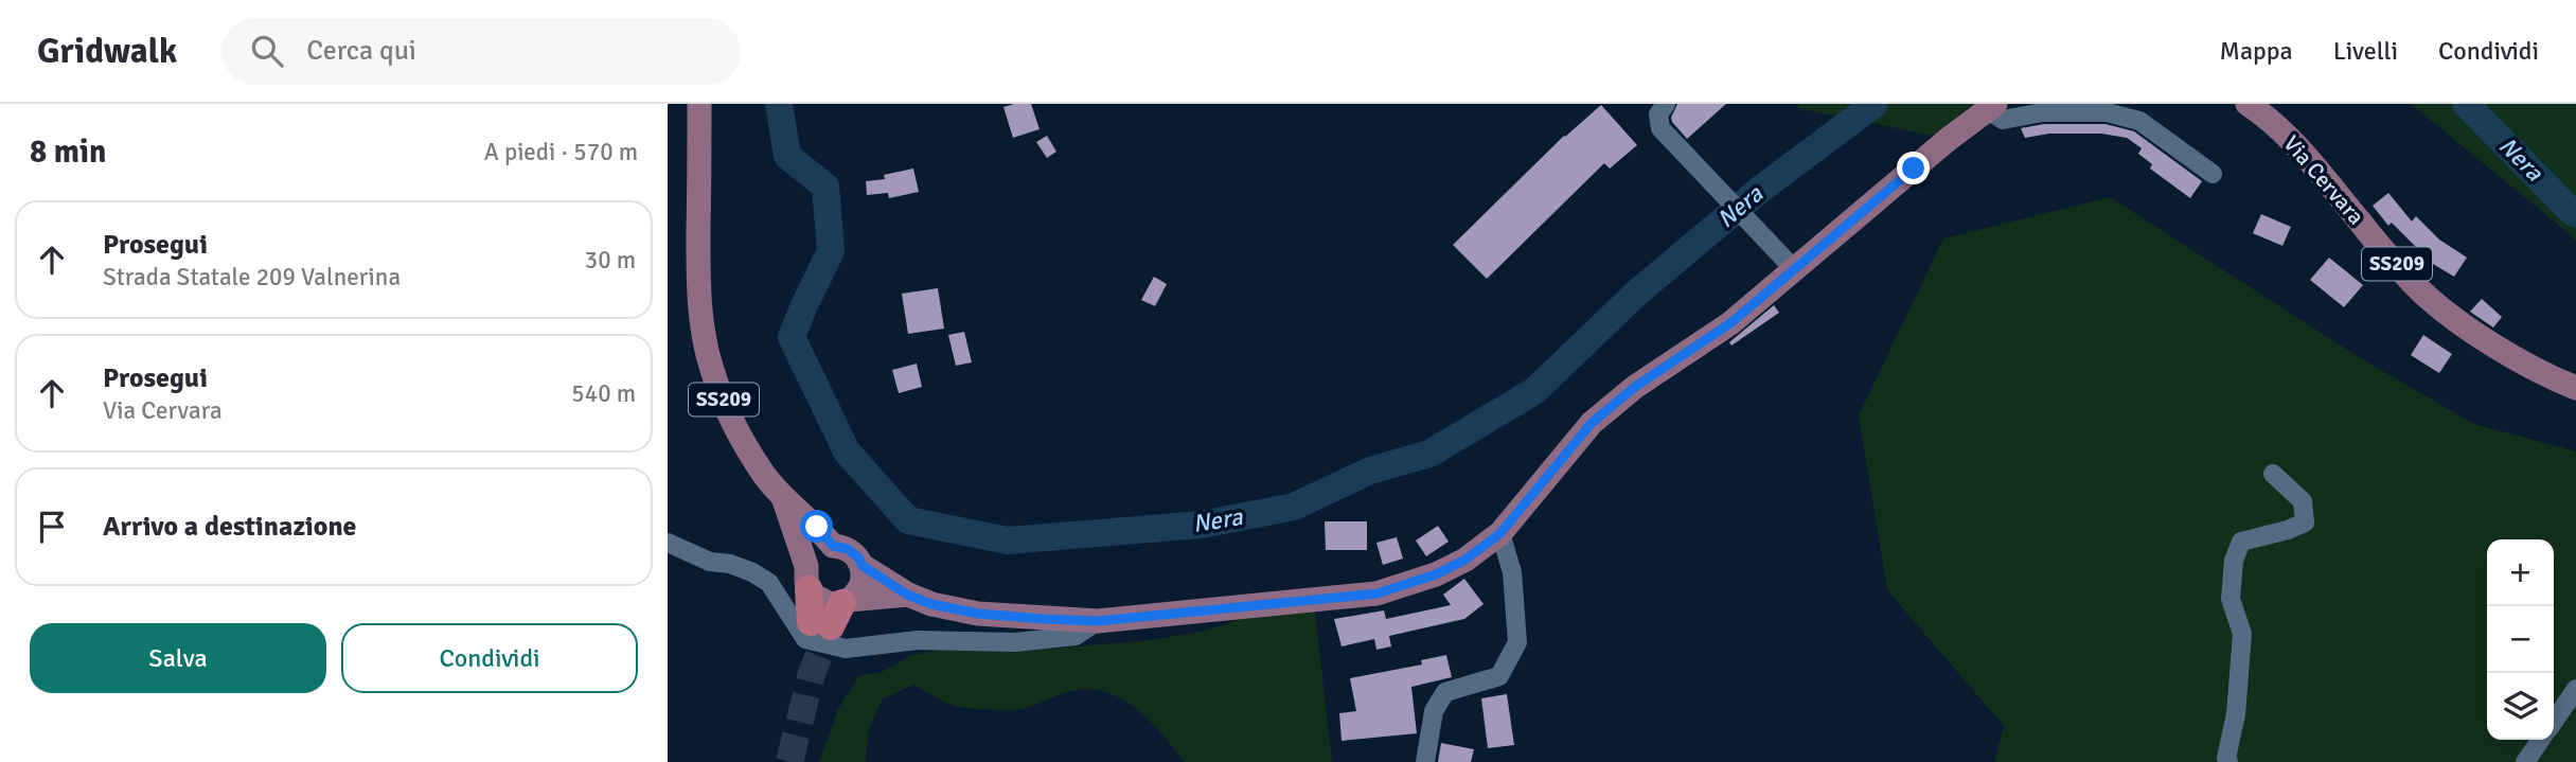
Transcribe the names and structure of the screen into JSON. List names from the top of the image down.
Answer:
{
  "streets": {
    "main road": ["Via Cervara", "SS209"]
  },
  "water": ["Nera"],
  "page": {
    "header": "Gridwalk",
    "search": "Cerca qui",
    "nav": ["Mappa", "Livelli", "Condividi"],
    "heading": ["8 min", "A piedi · 570 m"],
    "list": [
      ["Prosegui", "Strada Statale 209 Valnerina", "30 m"],
      ["Prosegui", "Via Cervara", "540 m"],
      "Arrivo a destinazione"
    ],
    "map_buttons": ["+", "−"],
    "buttons": ["Salva", "Condividi"]
  }
}
